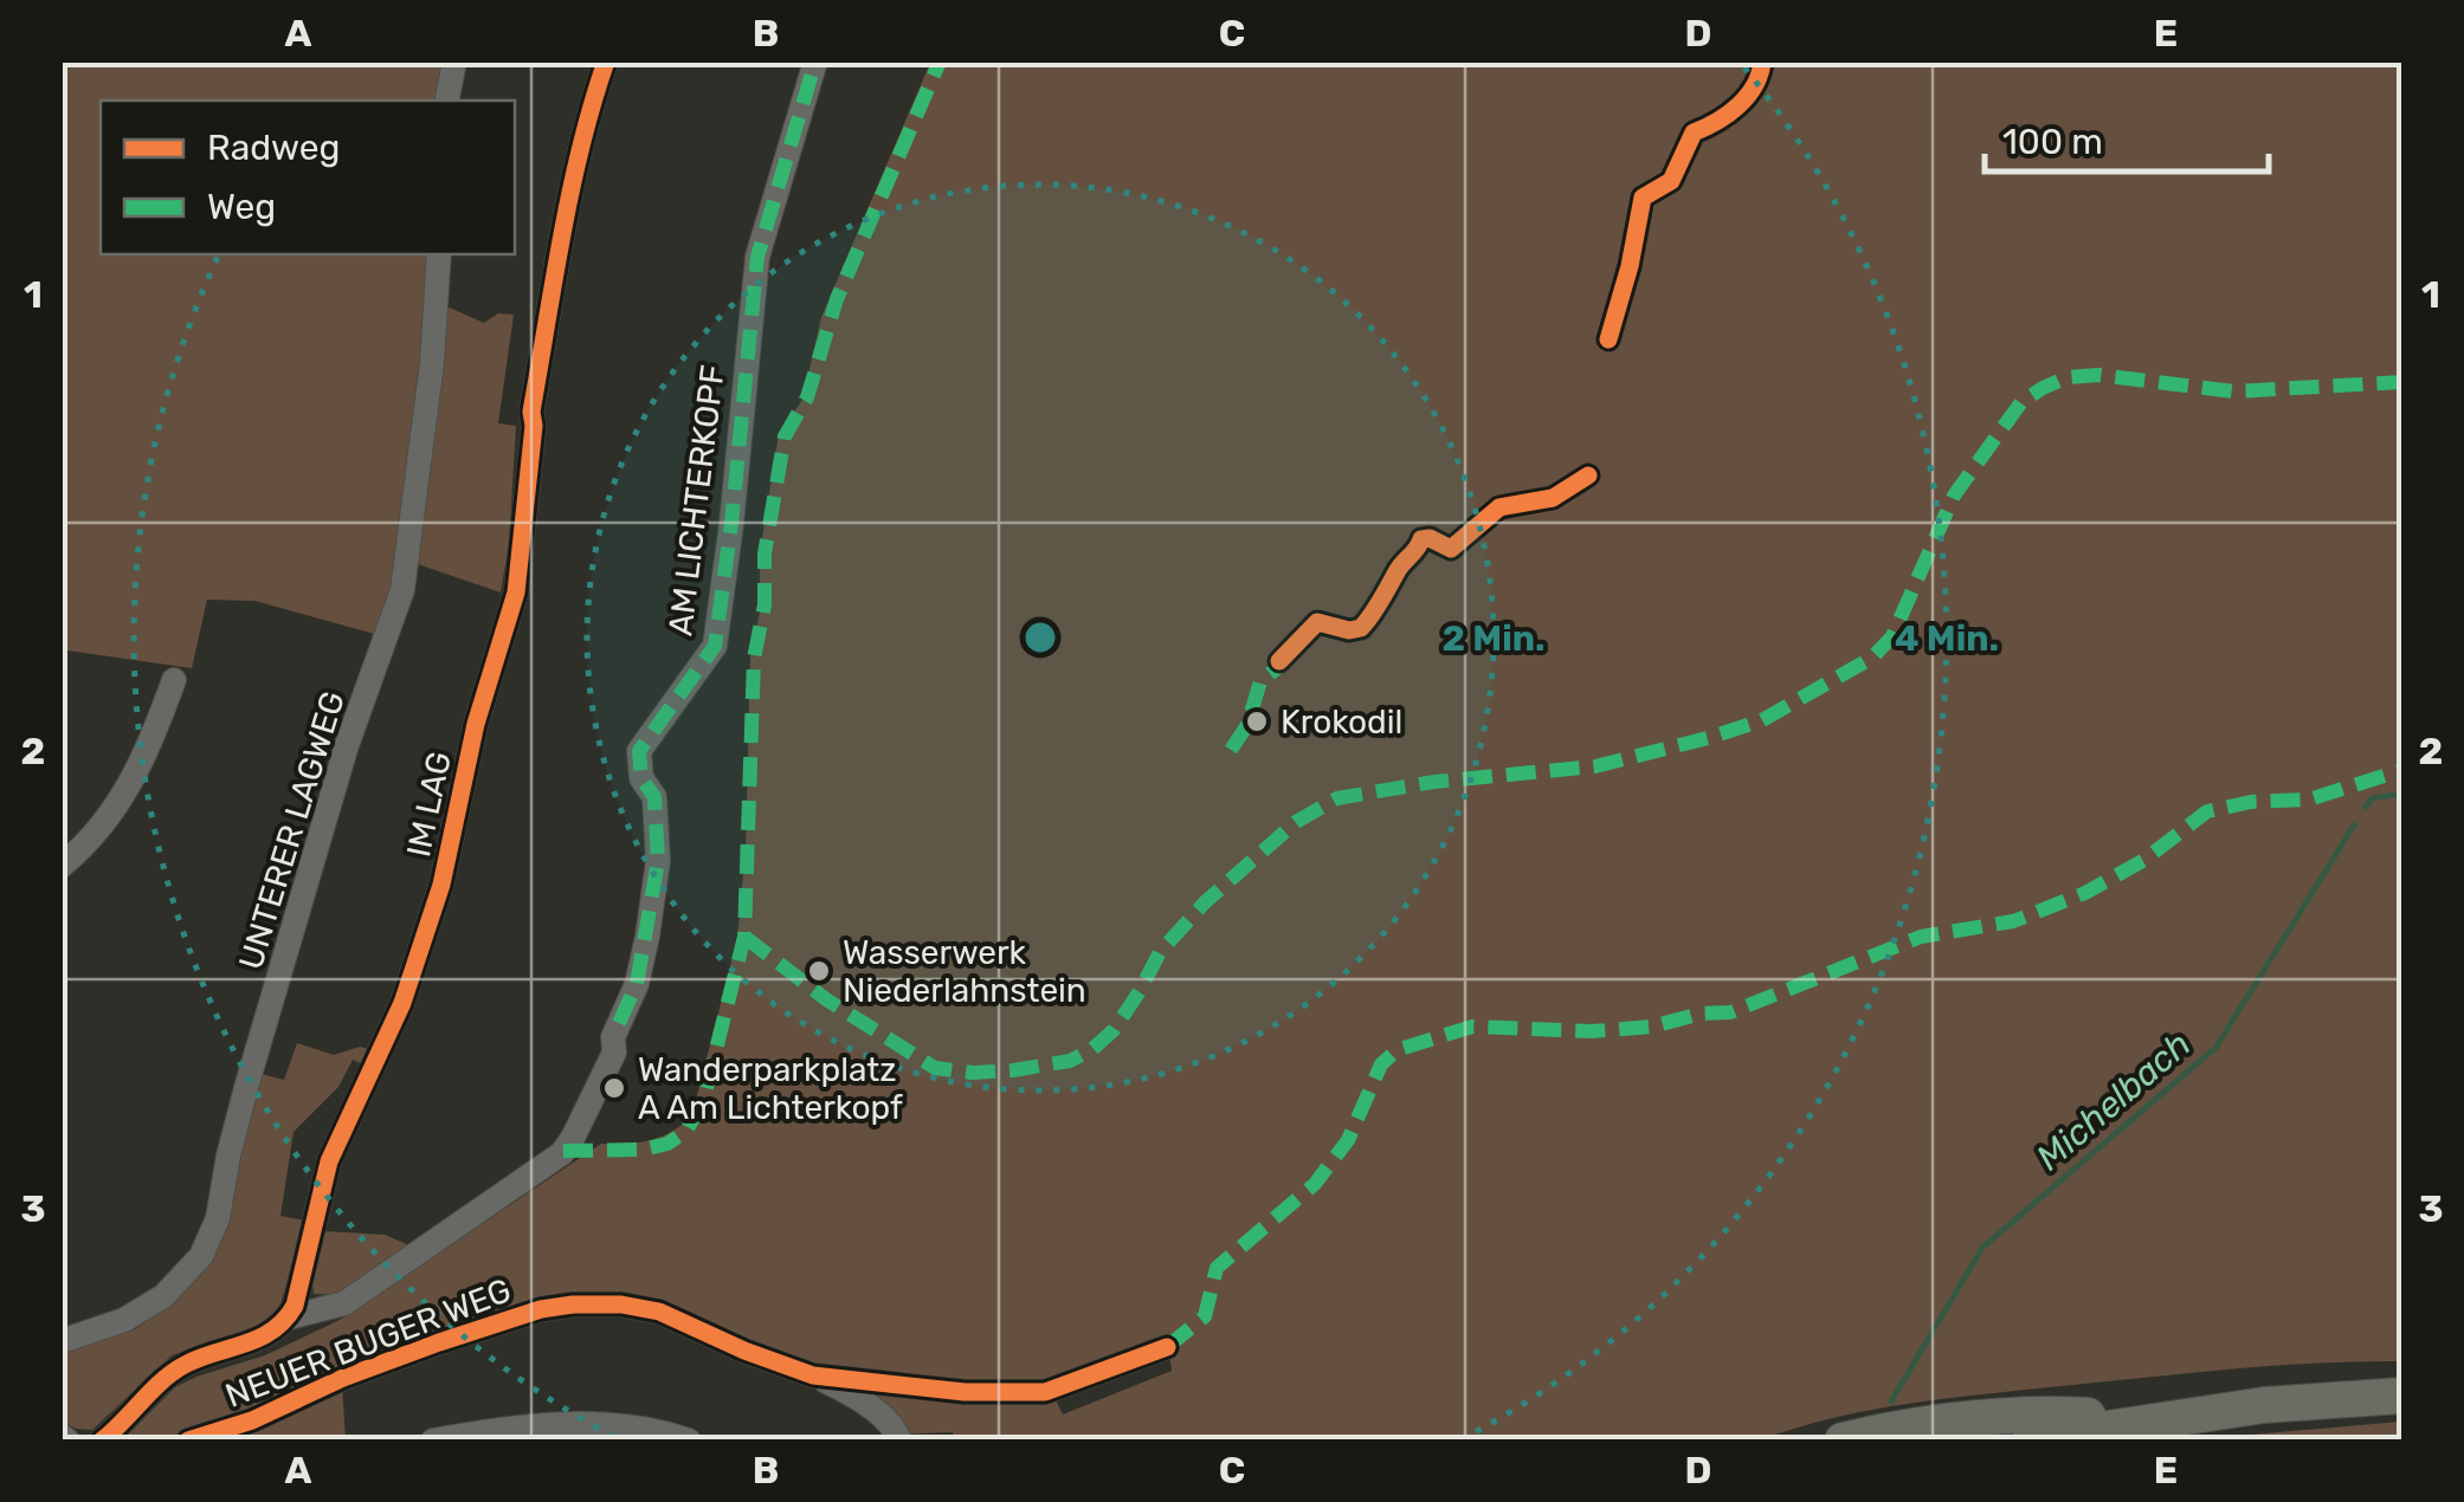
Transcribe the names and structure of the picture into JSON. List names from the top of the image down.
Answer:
{
  "streets": {
    "street": [
      "AM LICHTERKOPF",
      "IM LAG",
      "UNTERER LAGWEG",
      "NEUER BUGER WEG"
    ]
  },
  "crossings": [
    ["AM LICHTERKOPF", "IM LAG"]
  ],
  "water": ["Michelbach"],
  "places": ["Krokodil", "Wasserwerk Niederlahnstein", "Wanderparkplatz A Am Lichterkopf"],
  "legend": ["Radweg", "Weg"],
  "scale_bar": "100 m",
  "grid": {
    "columns": [
      "A",
      "B",
      "C",
      "D",
      "E"
    ],
    "rows": ["1", "2", "3"]
  },
  "rings": ["2 Min.", "4 Min."]
}
